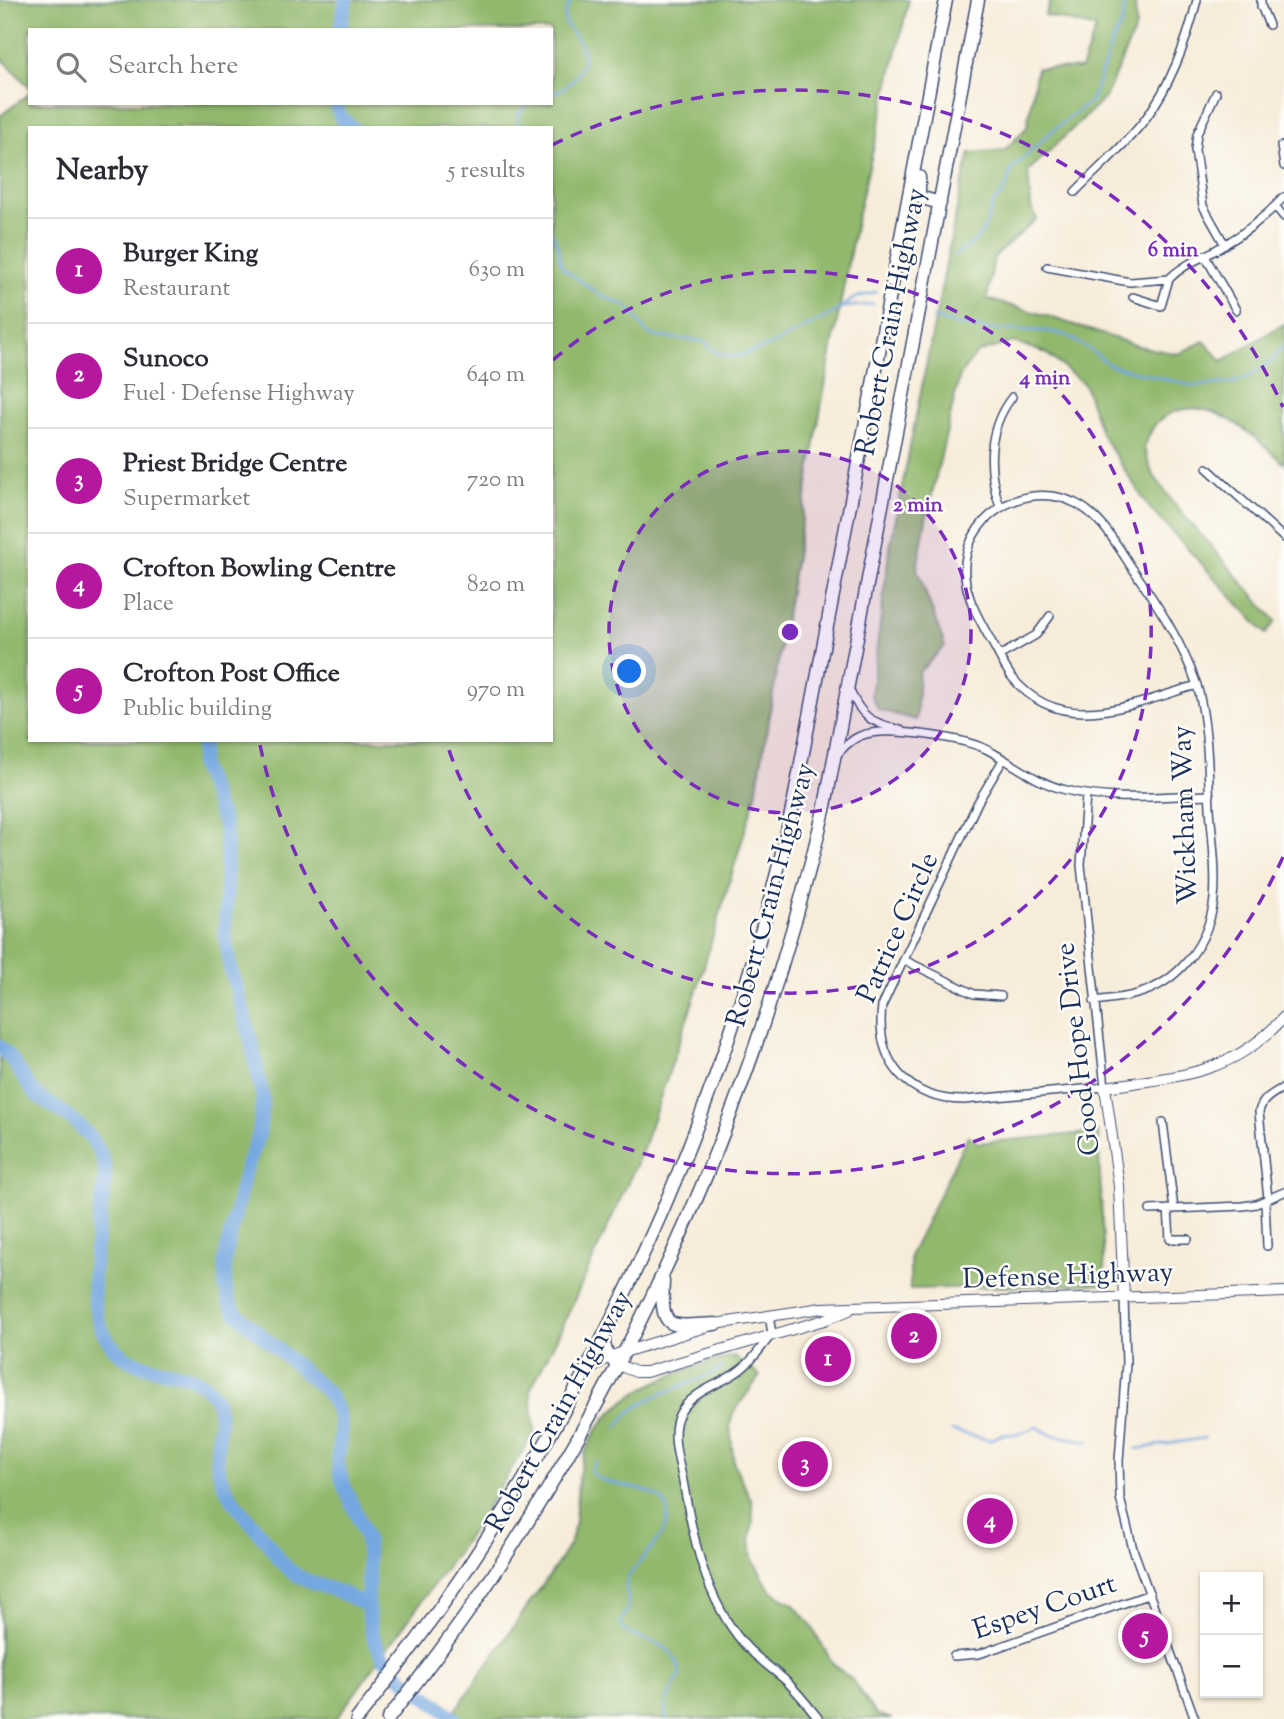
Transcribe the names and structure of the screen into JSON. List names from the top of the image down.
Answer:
{
  "streets": {
    "highway": ["Robert Crain Highway"],
    "main road": ["Good Hope Drive", "Defense Highway"],
    "street": ["Wickham Way", "Patrice Circle", "Espey Court"]
  },
  "crossings": [
    ["Robert Crain Highway", "Defense Highway"],
    ["Wickham Way", "Good Hope Drive"],
    ["Patrice Circle", "Good Hope Drive"],
    ["Good Hope Drive", "Defense Highway"]
  ],
  "page": {
    "search": "Search here",
    "heading": ["Nearby", "5 results"],
    "list": [
      {
        "mark": "1",
        "name": "Burger King",
        "note": "Restaurant",
        "value": "630 m"
      },
      {
        "mark": "2",
        "name": "Sunoco",
        "note": "Fuel · Defense Highway",
        "value": "640 m"
      },
      {
        "mark": "3",
        "name": "Priest Bridge Centre",
        "note": "Supermarket",
        "value": "720 m"
      },
      {
        "mark": "4",
        "name": "Crofton Bowling Centre",
        "note": "Place",
        "value": "820 m"
      },
      {
        "mark": "5",
        "name": "Crofton Post Office",
        "note": "Public building",
        "value": "970 m"
      }
    ],
    "pins": [
      "2",
      "1",
      "3",
      "4",
      "5"
    ],
    "map_buttons": ["+", "−"]
  },
  "rings": ["6 min", "4 min", "2 min"]
}
